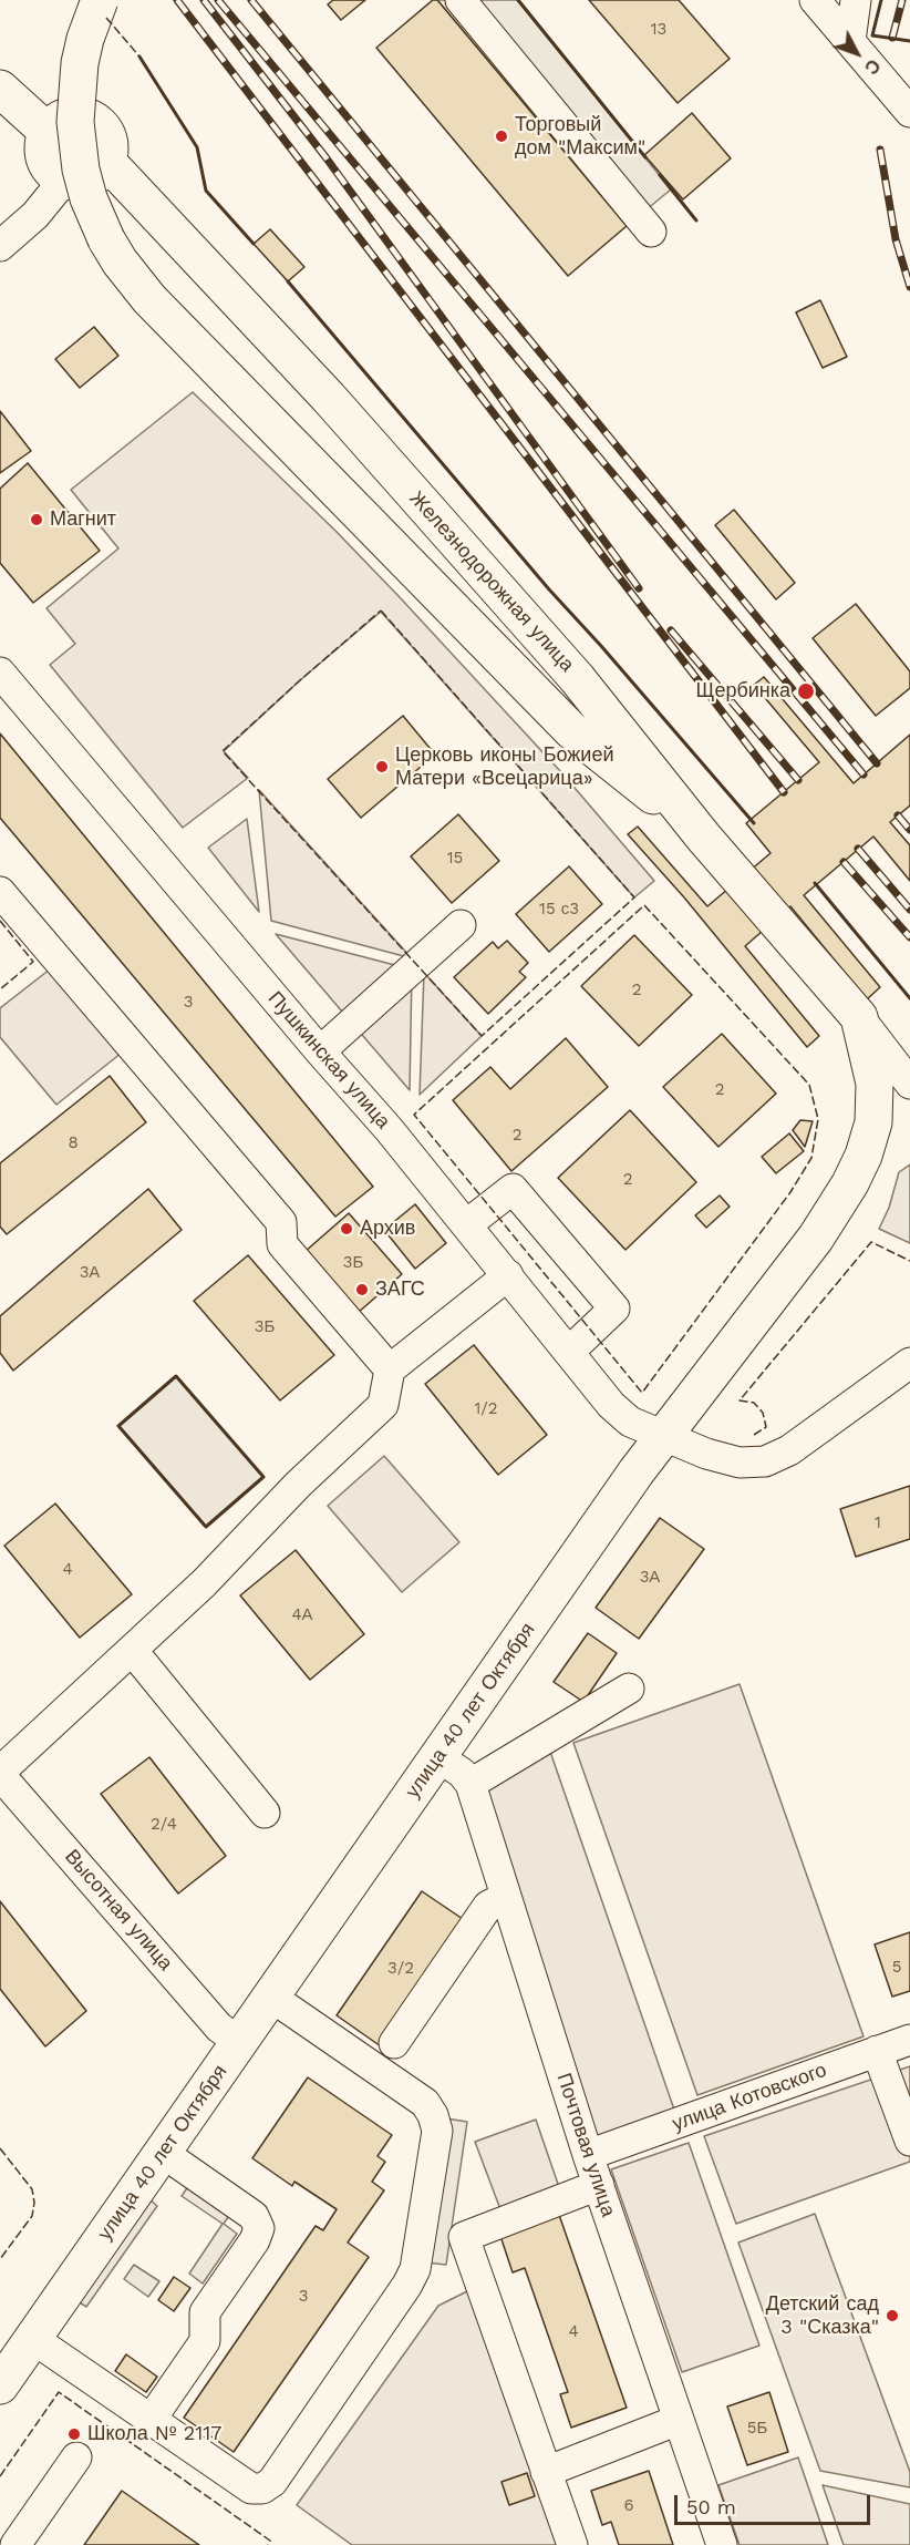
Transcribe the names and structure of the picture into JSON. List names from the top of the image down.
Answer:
{
  "streets": {
    "main road": ["Железнодорожная улица", "улица 40 лет Октября"],
    "street": [
      "Пушкинская улица",
      "Высотная улица",
      "улица Котовского",
      "Почтовая улица"
    ]
  },
  "crossings": [
    ["Железнодорожная улица", "улица 40 лет Октября"],
    ["Пушкинская улица", "улица 40 лет Октября"],
    ["улица 40 лет Октября", "Высотная улица"],
    ["улица Котовского", "Почтовая улица"]
  ],
  "places": [
    "Торговый дом \"Максим\"",
    "Магнит",
    "Щербинка",
    "Церковь иконы Божией Матери «Всецарица»",
    "Архив",
    "ЗАГС",
    "Детский сад 3 \"Сказка\"",
    "Школа № 2117"
  ],
  "house_numbers": [
    "13",
    "15",
    "15 с3",
    "2",
    "3",
    "2",
    "2",
    "8",
    "2",
    "3Б",
    "3А",
    "3Б",
    "1/2",
    "1",
    "4",
    "3А",
    "4А",
    "2/4",
    "5",
    "3/2",
    "3",
    "4",
    "5Б",
    "6"
  ],
  "scale_bar": "50 m",
  "north": "bottom right"
}
